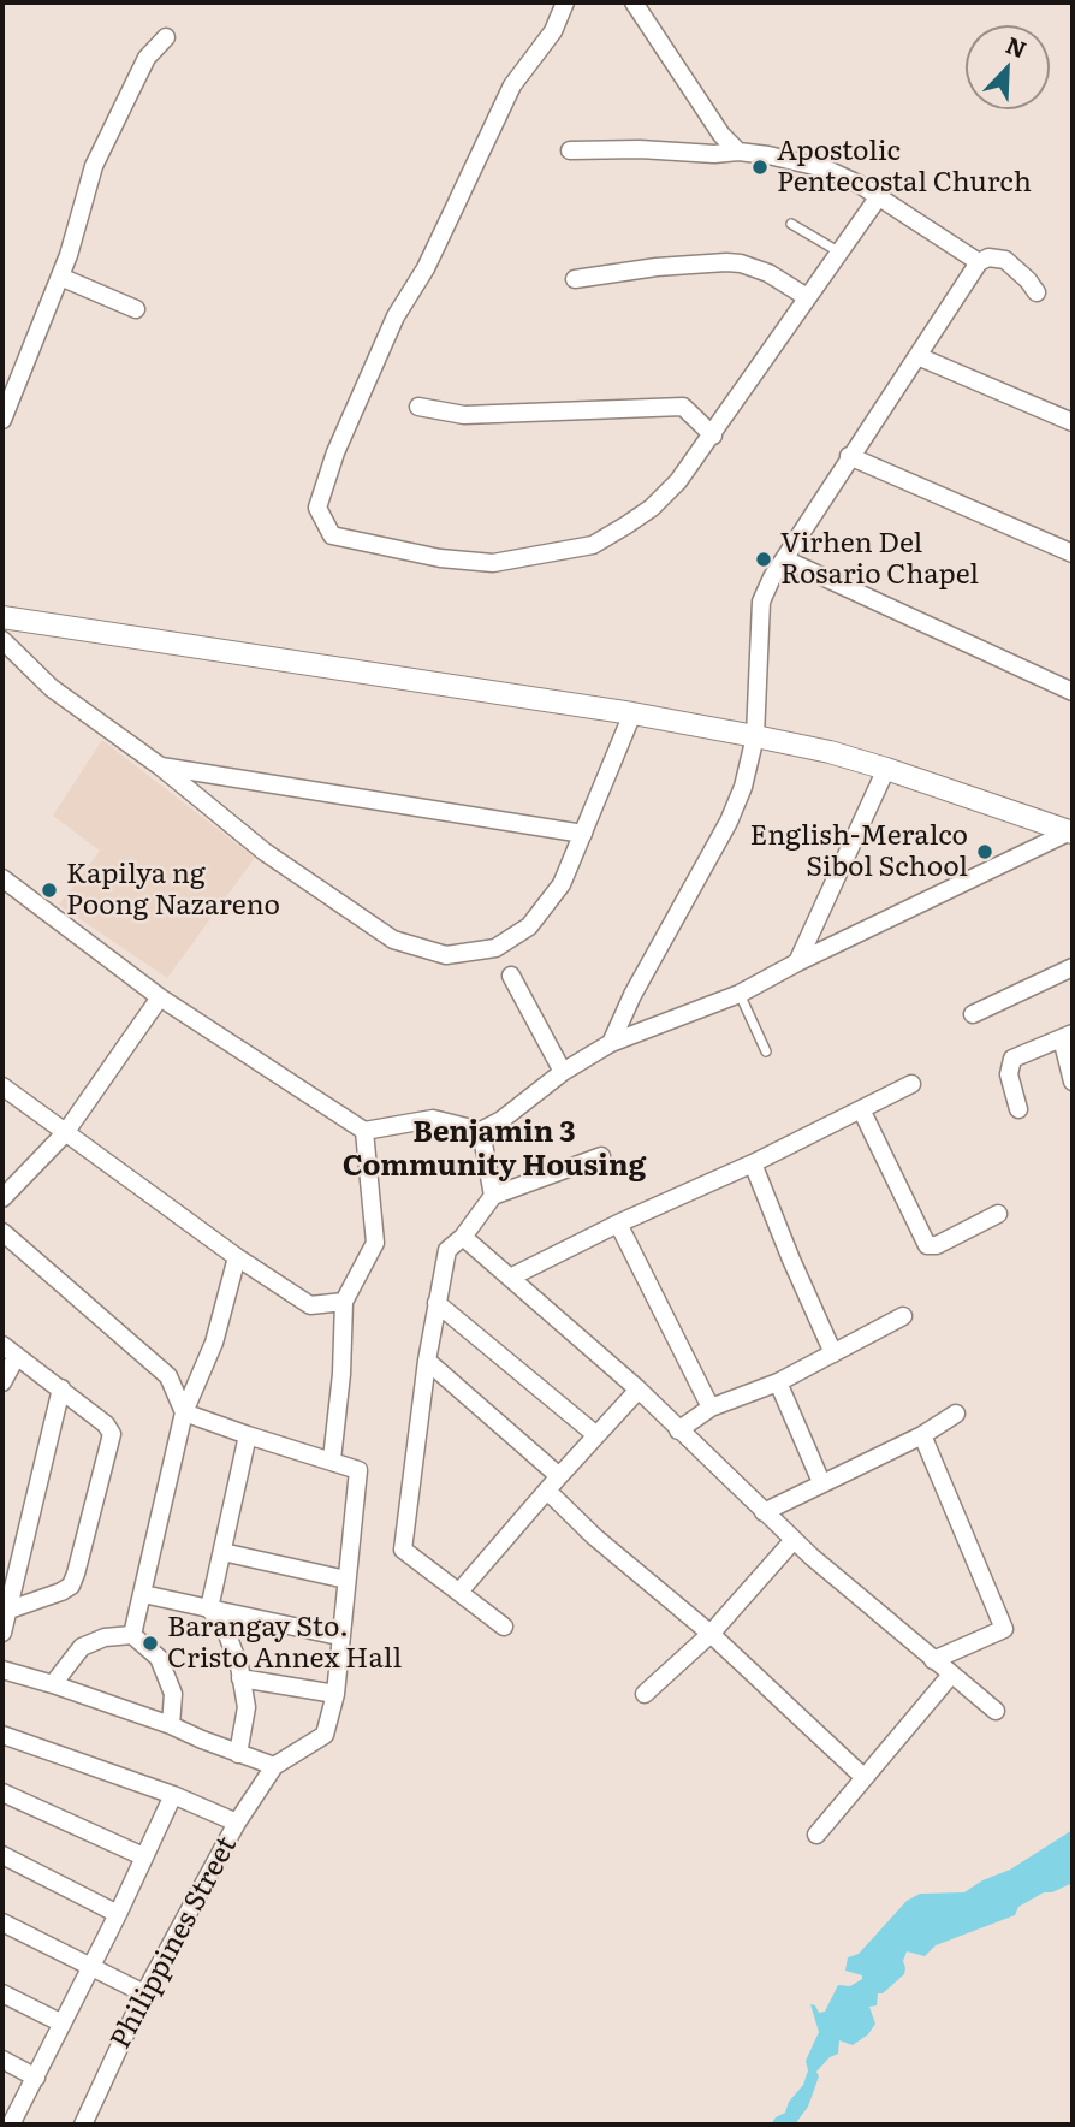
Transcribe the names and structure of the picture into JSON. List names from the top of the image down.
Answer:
{
  "streets": {
    "street": ["Philippines Street"]
  },
  "districts": ["Benjamin 3 Community Housing"],
  "places": [
    "Apostolic Pentecostal Church",
    "Virhen Del Rosario Chapel",
    "English-Meralco Sibol School",
    "Kapilya ng Poong Nazareno",
    "Barangay Sto. Cristo Annex Hall"
  ],
  "north": "top right"
}
